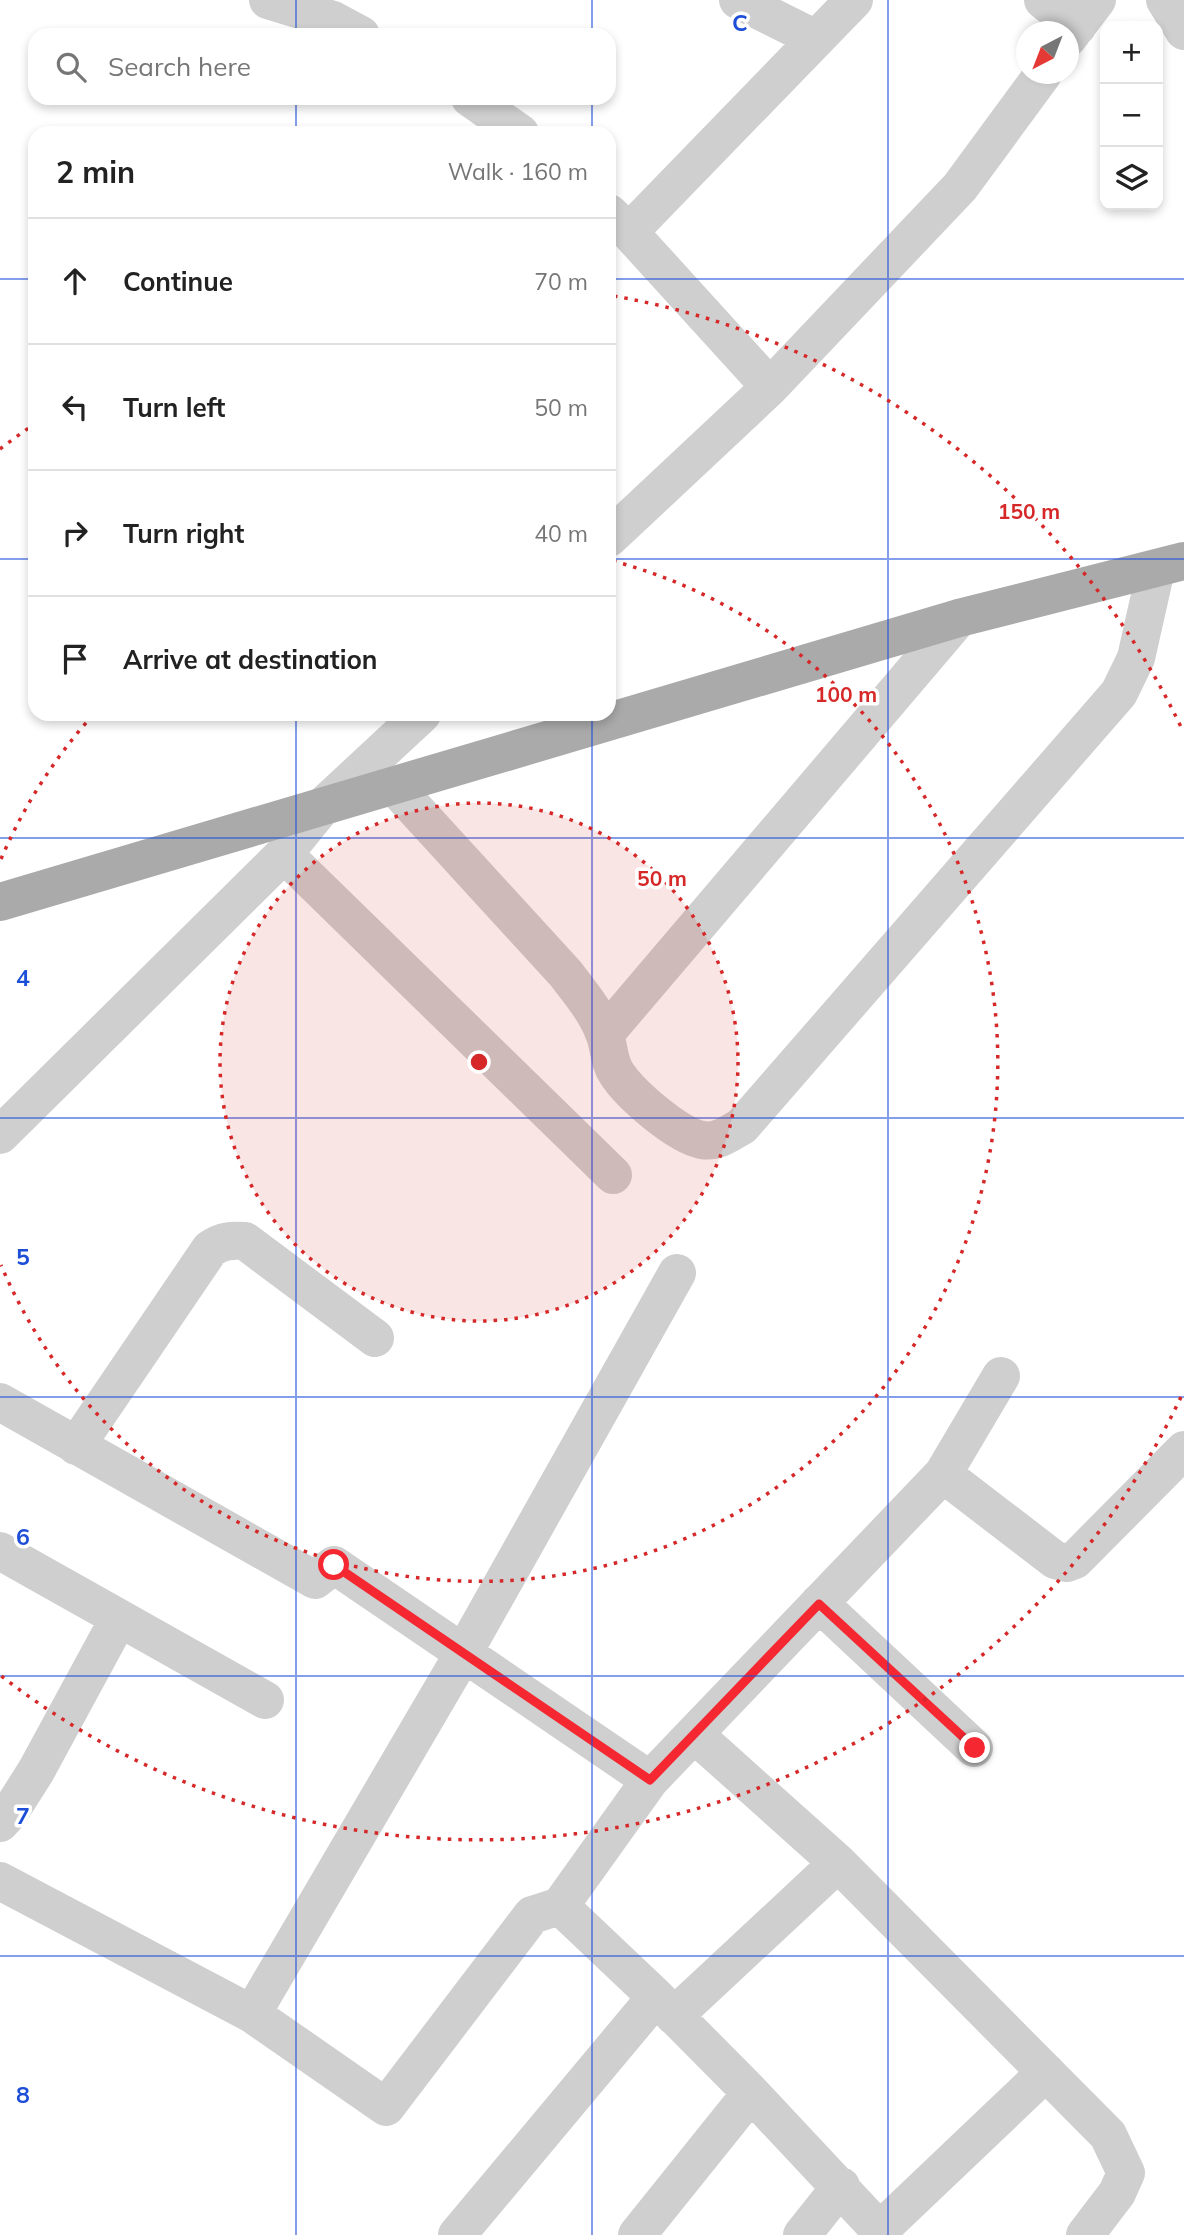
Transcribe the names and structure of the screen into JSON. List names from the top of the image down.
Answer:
{
  "north": "bottom left",
  "page": {
    "map_buttons": ["+", "−"],
    "search": "Search here",
    "heading": ["2 min", "Walk · 160 m"],
    "list": [
      ["Continue", "70 m"],
      ["Turn left", "50 m"],
      ["Turn right", "40 m"],
      "Arrive at destination"
    ]
  },
  "grid": {
    "columns": ["C"],
    "rows": [
      "4",
      "5",
      "6",
      "7",
      "8"
    ]
  },
  "rings": ["150 m", "100 m", "50 m"]
}
